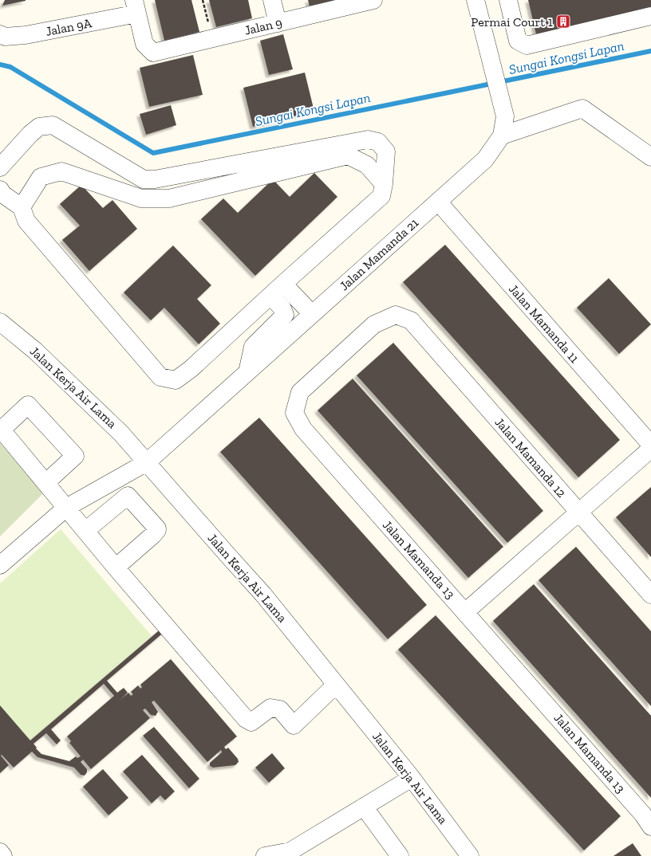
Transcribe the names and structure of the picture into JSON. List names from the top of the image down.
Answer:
{
  "streets": {
    "street": [
      "Jalan 9",
      "Jalan 9A",
      "Jalan Mamanda 21",
      "Jalan Mamanda 11",
      "Jalan Kerja Air Lama",
      "Jalan Mamanda 12",
      "Jalan Mamanda 13"
    ]
  },
  "crossings": [
    ["Jalan 9", "Jalan 9A"],
    ["Jalan Mamanda 21", "Jalan Mamanda 11"],
    ["Jalan Mamanda 21", "Jalan Kerja Air Lama"],
    ["Jalan Mamanda 12", "Jalan Mamanda 13"]
  ],
  "water": ["Sungai Kongsi Lapan"],
  "places": {
    "building": ["Permai Court 1"]
  }
}
